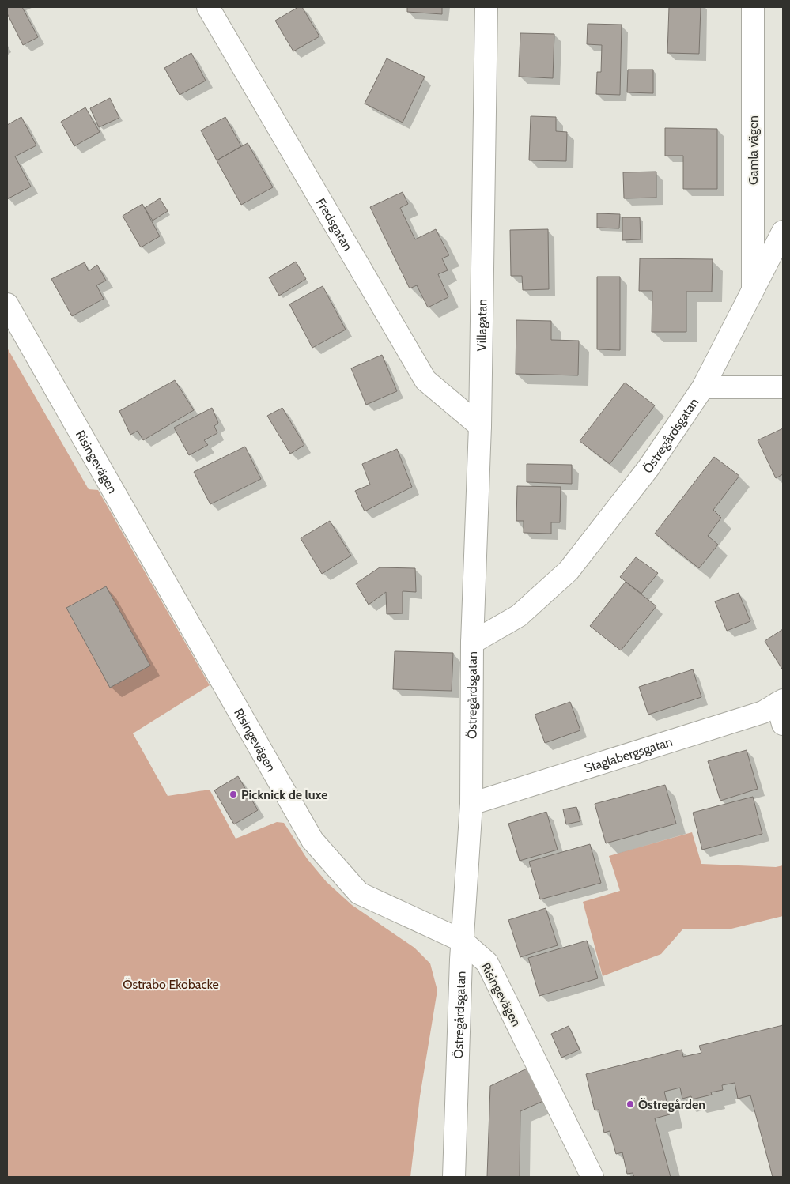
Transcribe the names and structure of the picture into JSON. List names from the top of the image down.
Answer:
{
  "streets": {
    "street": [
      "Gamla vägen",
      "Fredsgatan",
      "Villagatan",
      "Östregårdsgatan",
      "Risingevägen",
      "Staglabergsgatan"
    ]
  },
  "crossings": [
    ["Gamla vägen", "Östregårdsgatan"],
    ["Fredsgatan", "Villagatan"],
    ["Villagatan", "Östregårdsgatan"],
    ["Östregårdsgatan", "Risingevägen"],
    ["Östregårdsgatan", "Staglabergsgatan"]
  ],
  "parks": ["Östrabo Ekobacke"],
  "places": ["Picknick de luxe", "Östregården"]
}
